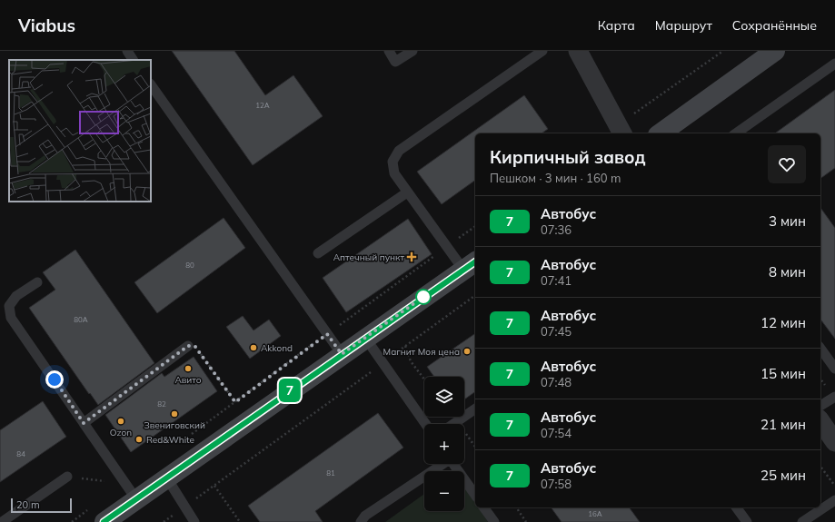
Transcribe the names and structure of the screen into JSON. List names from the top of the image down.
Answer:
{
  "places": {
    "health": ["Аптечный пункт"],
    "other": [
      "Akkond",
      "Магнит Моя цена",
      "Авито",
      "Звениговский",
      "Ozon",
      "Red&White"
    ]
  },
  "lines": ["bus line 7"],
  "house_numbers": [
    "12А",
    "80",
    "80А",
    "82",
    "84",
    "81",
    "16А"
  ],
  "scale_bar": "20 m",
  "page": {
    "header": "Viabus",
    "nav": ["Карта", "Маршрут", "Сохранённые"],
    "on_map": "7",
    "heading": ["Кирпичный завод", "Пешком · 3 мин · 160 m"],
    "list": [
      {
        "mark": "7",
        "name": "Автобус",
        "note": "07:36",
        "value": "3 мин"
      },
      {
        "mark": "7",
        "name": "Автобус",
        "note": "07:41",
        "value": "8 мин"
      },
      {
        "mark": "7",
        "name": "Автобус",
        "note": "07:45",
        "value": "12 мин"
      },
      {
        "mark": "7",
        "name": "Автобус",
        "note": "07:48",
        "value": "15 мин"
      },
      {
        "mark": "7",
        "name": "Автобус",
        "note": "07:54",
        "value": "21 мин"
      },
      {
        "mark": "7",
        "name": "Автобус",
        "note": "07:58",
        "value": "25 мин"
      }
    ],
    "map_buttons": ["+", "−"],
    "scale": "20 m"
  }
}
